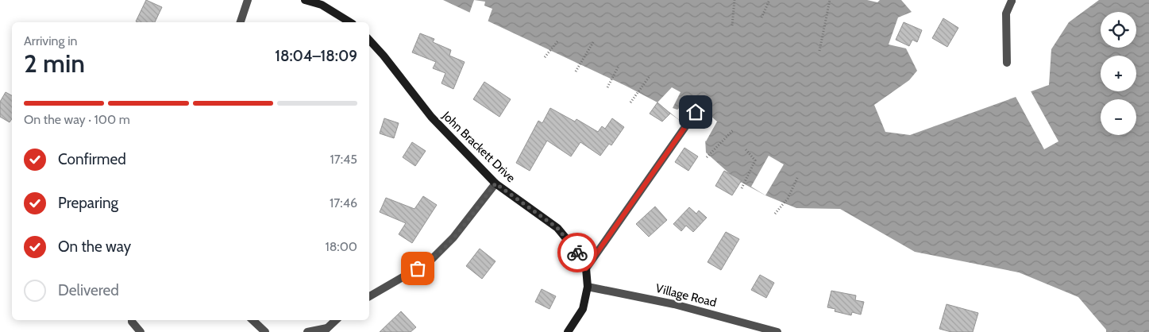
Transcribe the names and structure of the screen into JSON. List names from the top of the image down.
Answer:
{
  "streets": {
    "main road": ["John Brackett Drive"],
    "street": ["Village Road"]
  },
  "crossings": [
    ["John Brackett Drive", "Village Road"]
  ],
  "page": {
    "map_buttons": ["+", "−"],
    "heading": ["2 min", "Arriving in", "18:04–18:09"],
    "bar": "On the way · 100 m",
    "list": [
      ["Confirmed", "17:45"],
      ["Preparing", "17:46"],
      ["On the way", "18:00"],
      "Delivered"
    ]
  }
}
